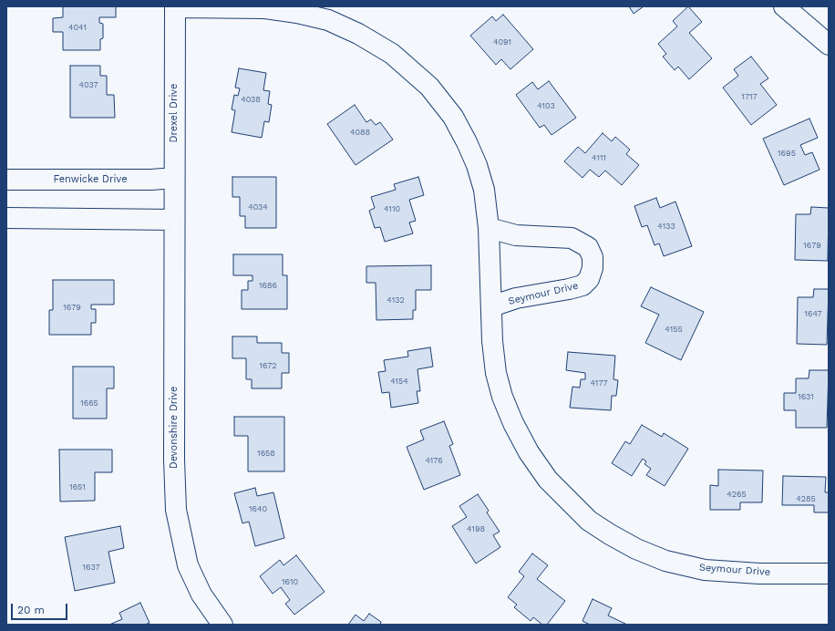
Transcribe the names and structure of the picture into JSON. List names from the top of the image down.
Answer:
{
  "streets": {
    "street": [
      "Drexel Drive",
      "Fenwicke Drive",
      "Seymour Drive",
      "Devonshire Drive"
    ]
  },
  "crossings": [
    ["Drexel Drive", "Fenwicke Drive"],
    ["Drexel Drive", "Seymour Drive"],
    ["Drexel Drive", "Devonshire Drive"]
  ],
  "house_numbers": [
    "4041",
    "4091",
    "4037",
    "1717",
    "4038",
    "4103",
    "4088",
    "1695",
    "4111",
    "4034",
    "4110",
    "4133",
    "1679",
    "1686",
    "4132",
    "1679",
    "1647",
    "4155",
    "1672",
    "4154",
    "4177",
    "1631",
    "1665",
    "1658",
    "4176",
    "1651",
    "4265",
    "4285",
    "1640",
    "4198",
    "1637",
    "1610"
  ],
  "scale_bar": "20 m"
}
